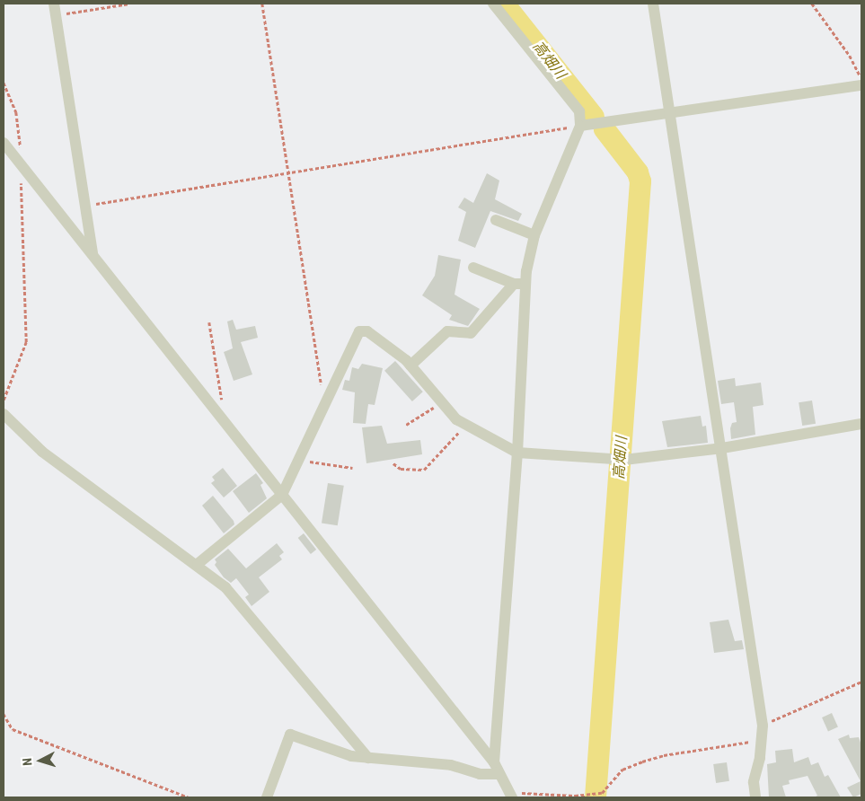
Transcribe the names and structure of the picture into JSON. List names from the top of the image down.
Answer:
{
  "water": ["高畑川"],
  "north": "left"
}
